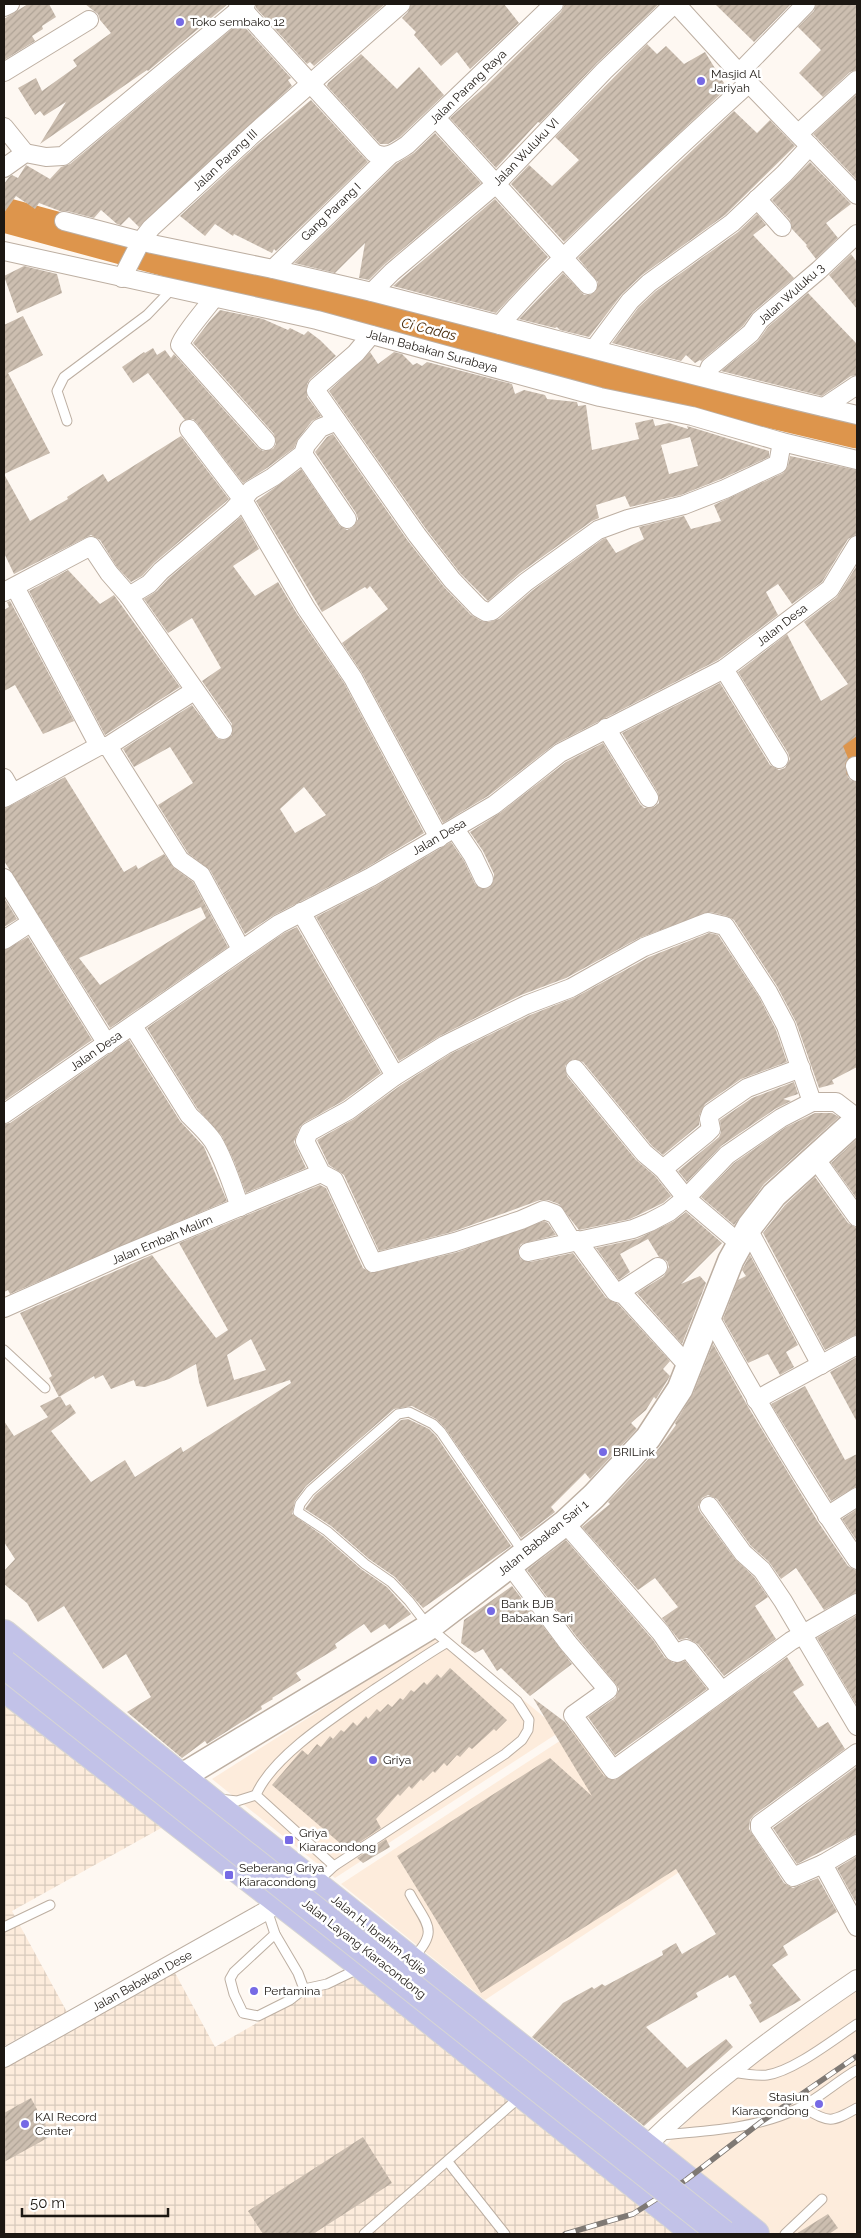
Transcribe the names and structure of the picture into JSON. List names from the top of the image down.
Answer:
{
  "streets": {
    "main road": ["Jalan H. Ibrahim Adjie", "Jalan Layang Kiaracondong"],
    "street": [
      "Jalan Parang Raya",
      "Jalan Wuluku VI",
      "Jalan Parang III",
      "Gang Parang I",
      "Jalan Wuluku 3",
      "Jalan Babakan Surabaya",
      "Jalan Desa",
      "Jalan Embah Malim",
      "Jalan Babakan Sari 1",
      "Jalan Babakan Dese"
    ]
  },
  "crossings": [
    ["Jalan Parang Raya", "Gang Parang I"],
    ["Jalan Parang III", "Jalan Babakan Surabaya"],
    ["Jalan Babakan Sari 1", "Jalan H. Ibrahim Adjie"]
  ],
  "water": ["Ci Cadas"],
  "places": {
    "other": [
      "Toko sembako 12",
      "Masjid Al Jariyah",
      "BRILink",
      "Bank BJB Babakan Sari",
      "Griya",
      "Pertamina",
      "Stasiun Kiaracondong",
      "KAI Record Center"
    ],
    "transit": ["Griya Kiaracondong", "Seberang Griya Kiaracondong"]
  },
  "scale_bar": "50 m"
}
